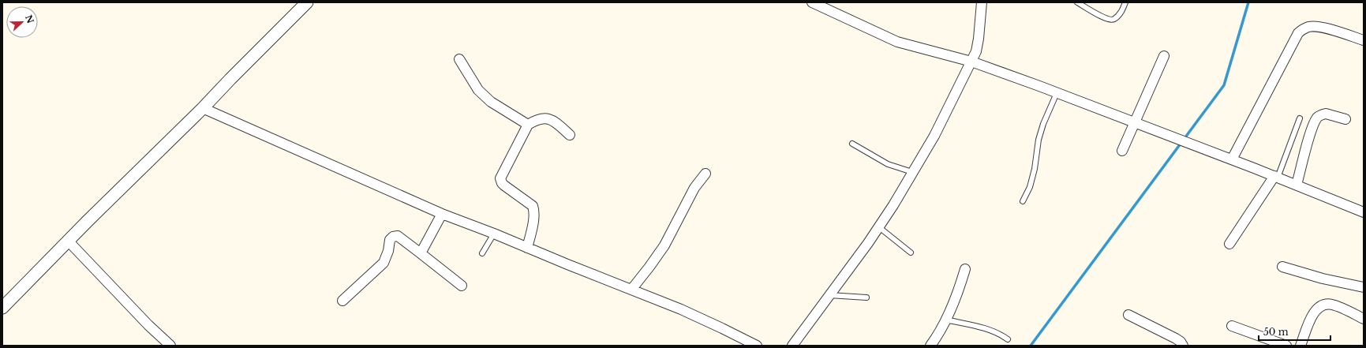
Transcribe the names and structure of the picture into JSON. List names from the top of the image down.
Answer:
{
  "scale_bar": "50 m",
  "north": "right"
}
